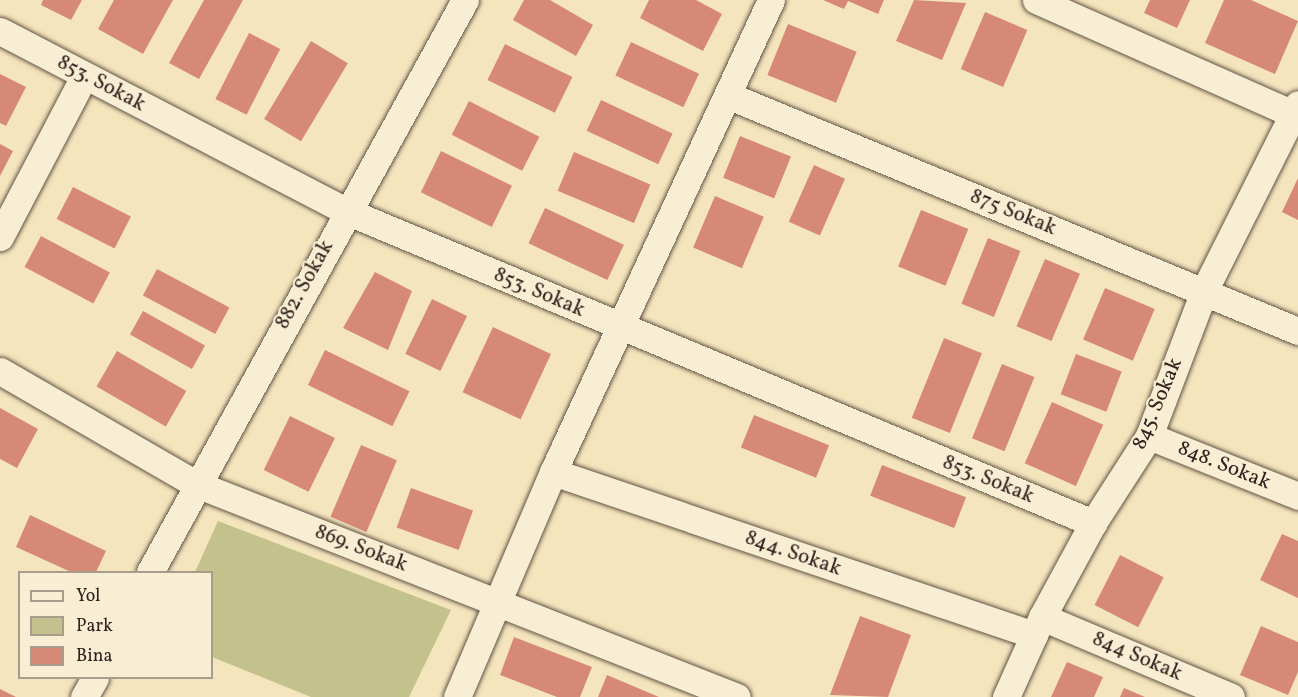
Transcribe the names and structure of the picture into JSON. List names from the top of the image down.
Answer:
{
  "streets": {
    "street": [
      "853. Sokak",
      "875 Sokak",
      "882. Sokak",
      "845. Sokak",
      "848. Sokak",
      "869. Sokak",
      "844. Sokak",
      "844 Sokak"
    ]
  },
  "crossings": [
    ["853. Sokak", "882. Sokak"],
    ["853. Sokak", "845. Sokak"],
    ["875 Sokak", "845. Sokak"],
    ["882. Sokak", "869. Sokak"],
    ["845. Sokak", "848. Sokak"],
    ["845. Sokak", "844. Sokak"],
    ["845. Sokak", "844 Sokak"],
    ["844. Sokak", "844 Sokak"]
  ],
  "legend": ["Yol", "Park", "Bina"]
}
